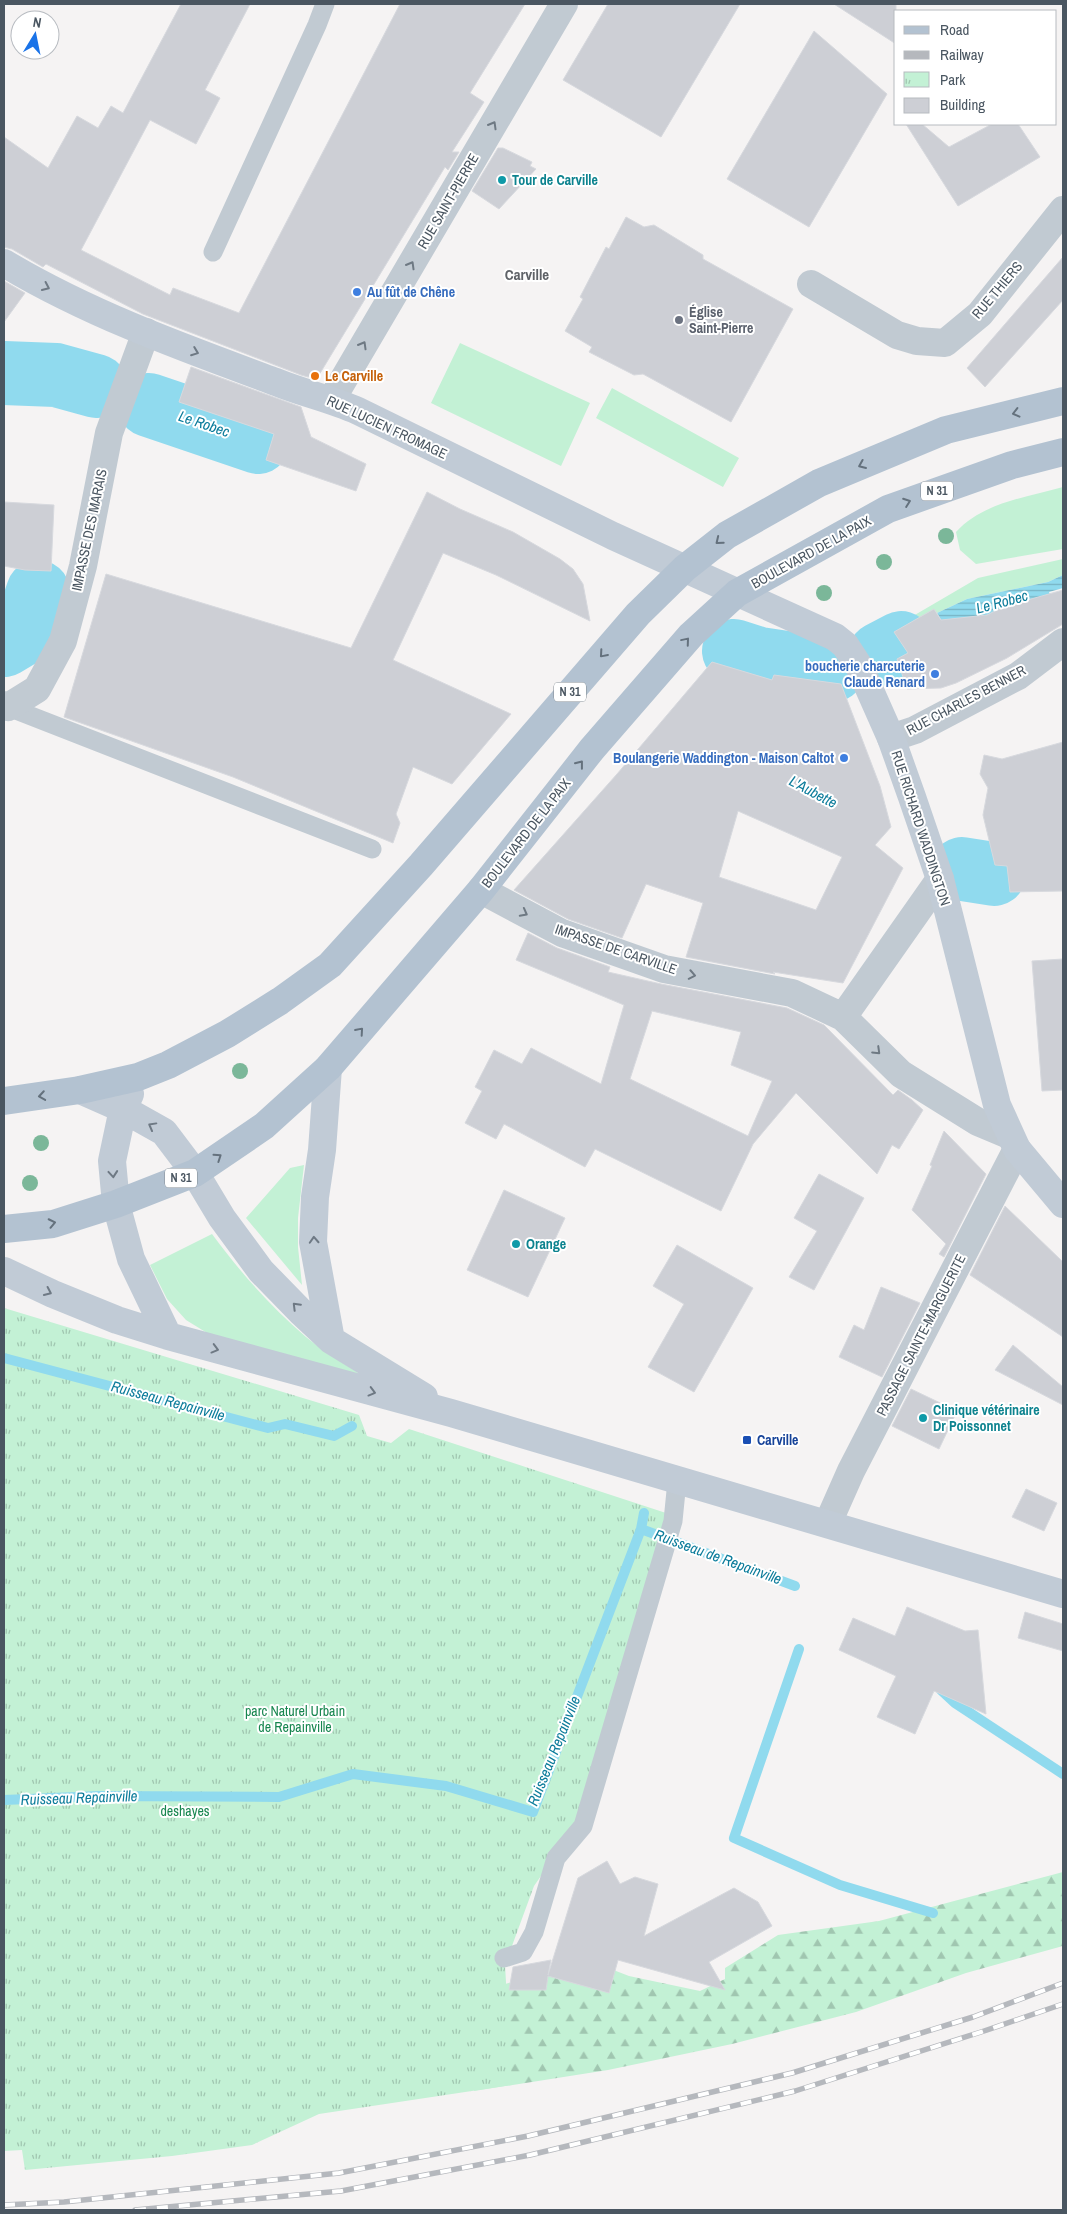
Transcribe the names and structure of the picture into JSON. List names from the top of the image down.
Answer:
{
  "streets": {
    "main road": [
      "RUE LUCIEN FROMAGE",
      "N 31",
      "BOULEVARD DE LA PAIX",
      "RUE RICHARD WADDINGTON"
    ],
    "street": [
      "RUE SAINT-PIERRE",
      "RUE THIERS",
      "IMPASSE DES MARAIS",
      "RUE CHARLES BENNER",
      "IMPASSE DE CARVILLE",
      "PASSAGE SAINTE-MARGUERITE"
    ]
  },
  "crossings": [
    ["RUE SAINT-PIERRE", "RUE LUCIEN FROMAGE"],
    ["RUE LUCIEN FROMAGE", "N 31"],
    ["RUE LUCIEN FROMAGE", "IMPASSE DES MARAIS"],
    ["RUE LUCIEN FROMAGE", "BOULEVARD DE LA PAIX"],
    ["RUE LUCIEN FROMAGE", "RUE RICHARD WADDINGTON"],
    ["BOULEVARD DE LA PAIX", "RUE RICHARD WADDINGTON"],
    ["BOULEVARD DE LA PAIX", "IMPASSE DE CARVILLE"],
    ["RUE CHARLES BENNER", "RUE RICHARD WADDINGTON"],
    ["RUE RICHARD WADDINGTON", "IMPASSE DE CARVILLE"],
    ["RUE RICHARD WADDINGTON", "PASSAGE SAINTE-MARGUERITE"],
    ["IMPASSE DE CARVILLE", "PASSAGE SAINTE-MARGUERITE"]
  ],
  "one_way": ["RUE SAINT-PIERRE", "RUE LUCIEN FROMAGE", "IMPASSE DE CARVILLE"],
  "districts": ["Carville"],
  "water": [
    "Le Robec",
    "L'Aubette",
    "Ruisseau Repainville",
    "Ruisseau de Repainville"
  ],
  "parks": ["parc Naturel Urbain de Repainville", "deshayes"],
  "places": {
    "other": [
      "Tour de Carville",
      "Au fût de Chêne",
      "Église Saint-Pierre",
      "Le Carville",
      "boucherie charcuterie Claude Renard",
      "Boulangerie Waddington - Maison Caltot",
      "Orange",
      "Clinique vétérinaire Dr Poissonnet"
    ],
    "transit": ["Carville"]
  },
  "legend": [
    "Road",
    "Railway",
    "Park",
    "Building"
  ],
  "north": "top"
}
